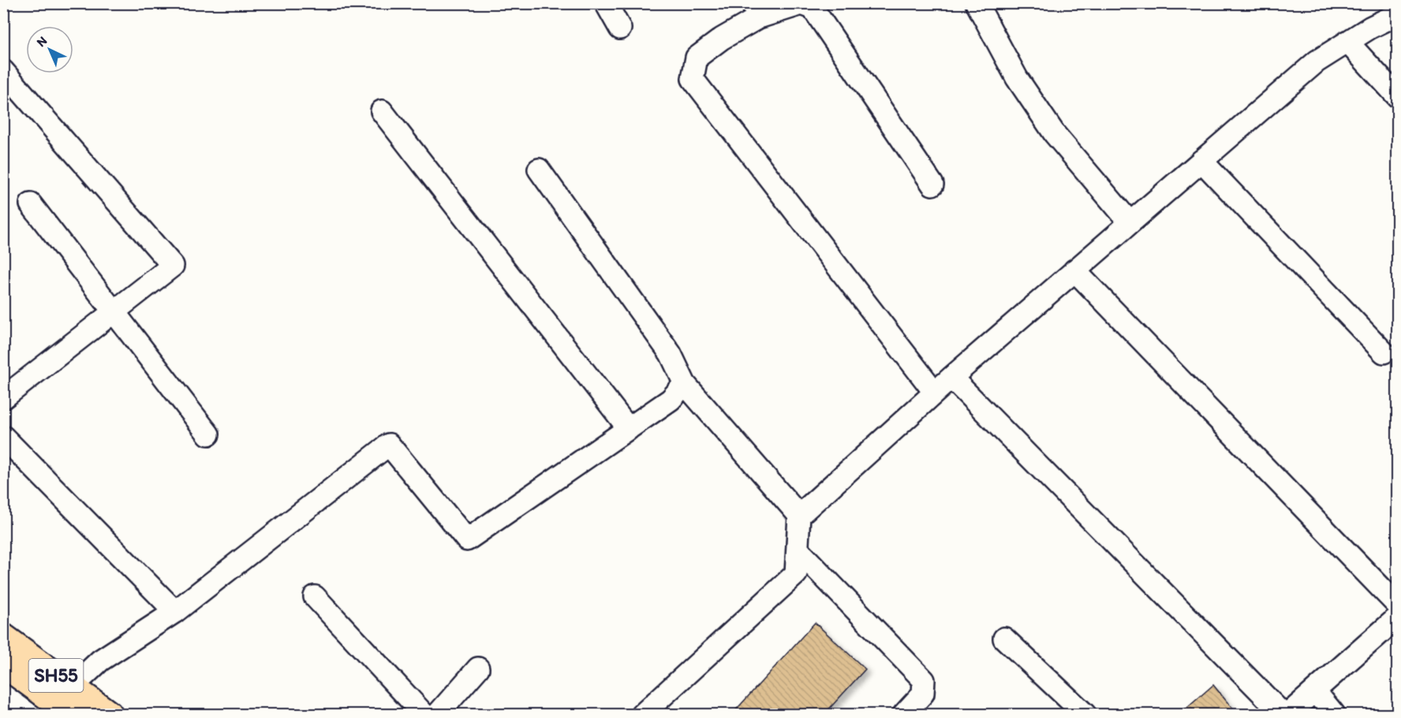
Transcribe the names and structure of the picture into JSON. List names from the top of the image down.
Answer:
{
  "streets": {
    "main road": ["SH55"]
  },
  "north": "top left"
}
